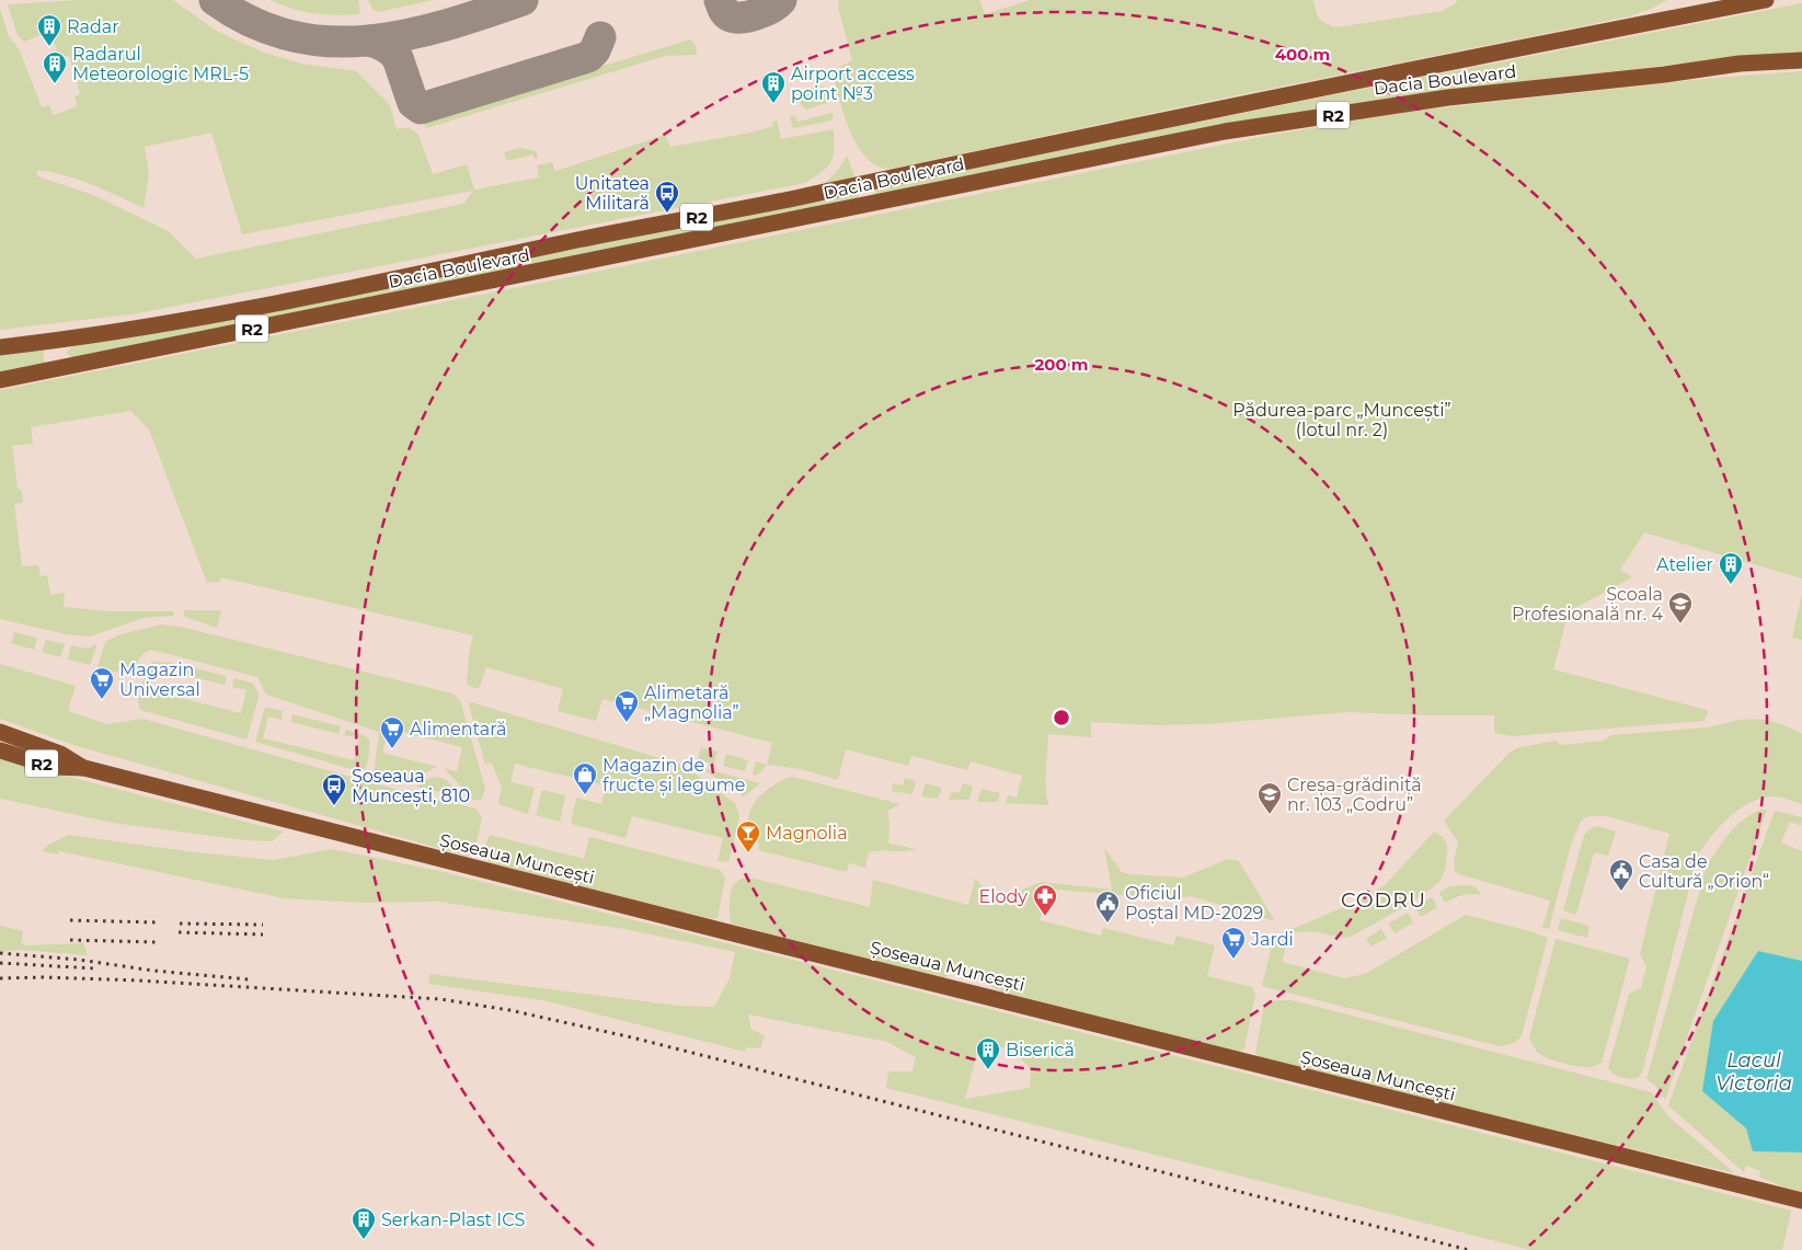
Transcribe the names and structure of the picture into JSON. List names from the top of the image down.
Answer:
{
  "streets": {
    "main road": ["Dacia Boulevard", "R2", "Șoseaua Muncești"]
  },
  "districts": ["CODRU"],
  "water": ["Lacul Victoria"],
  "parks": ["Pădurea-parc „Muncești” (lotul nr. 2)"],
  "places": {
    "building": [
      "Radar",
      "Radarul Meteorologic MRL-5",
      "Airport access point №3",
      "Atelier",
      "Biserică",
      "Serkan-Plast ICS"
    ],
    "bus stop": ["Unitatea Militară", "Șoseaua Muncești, 810"],
    "school or university": ["Școala Profesională nr. 4", "Creșa-grădiniță nr. 103 „Codru”"],
    "supermarket": [
      "Magazin Universal",
      "Alimetară „Magnolia”",
      "Alimentară",
      "Jardi"
    ],
    "shop": ["Magazin de fructe și legume"],
    "bar": ["Magnolia"],
    "public building": ["Casa de Cultură „Orion“", "Oficiul Poștal MD-2029"],
    "pharmacy": ["Elody"]
  },
  "rings": ["400 m", "200 m"]
}
